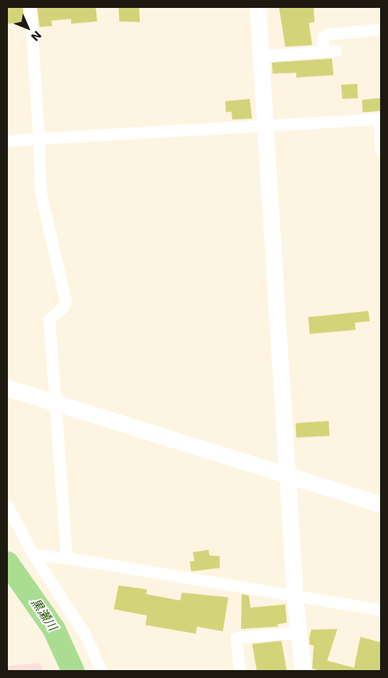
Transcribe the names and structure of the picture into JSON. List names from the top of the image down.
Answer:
{
  "water": ["黒瀬川"],
  "north": "bottom right"
}
